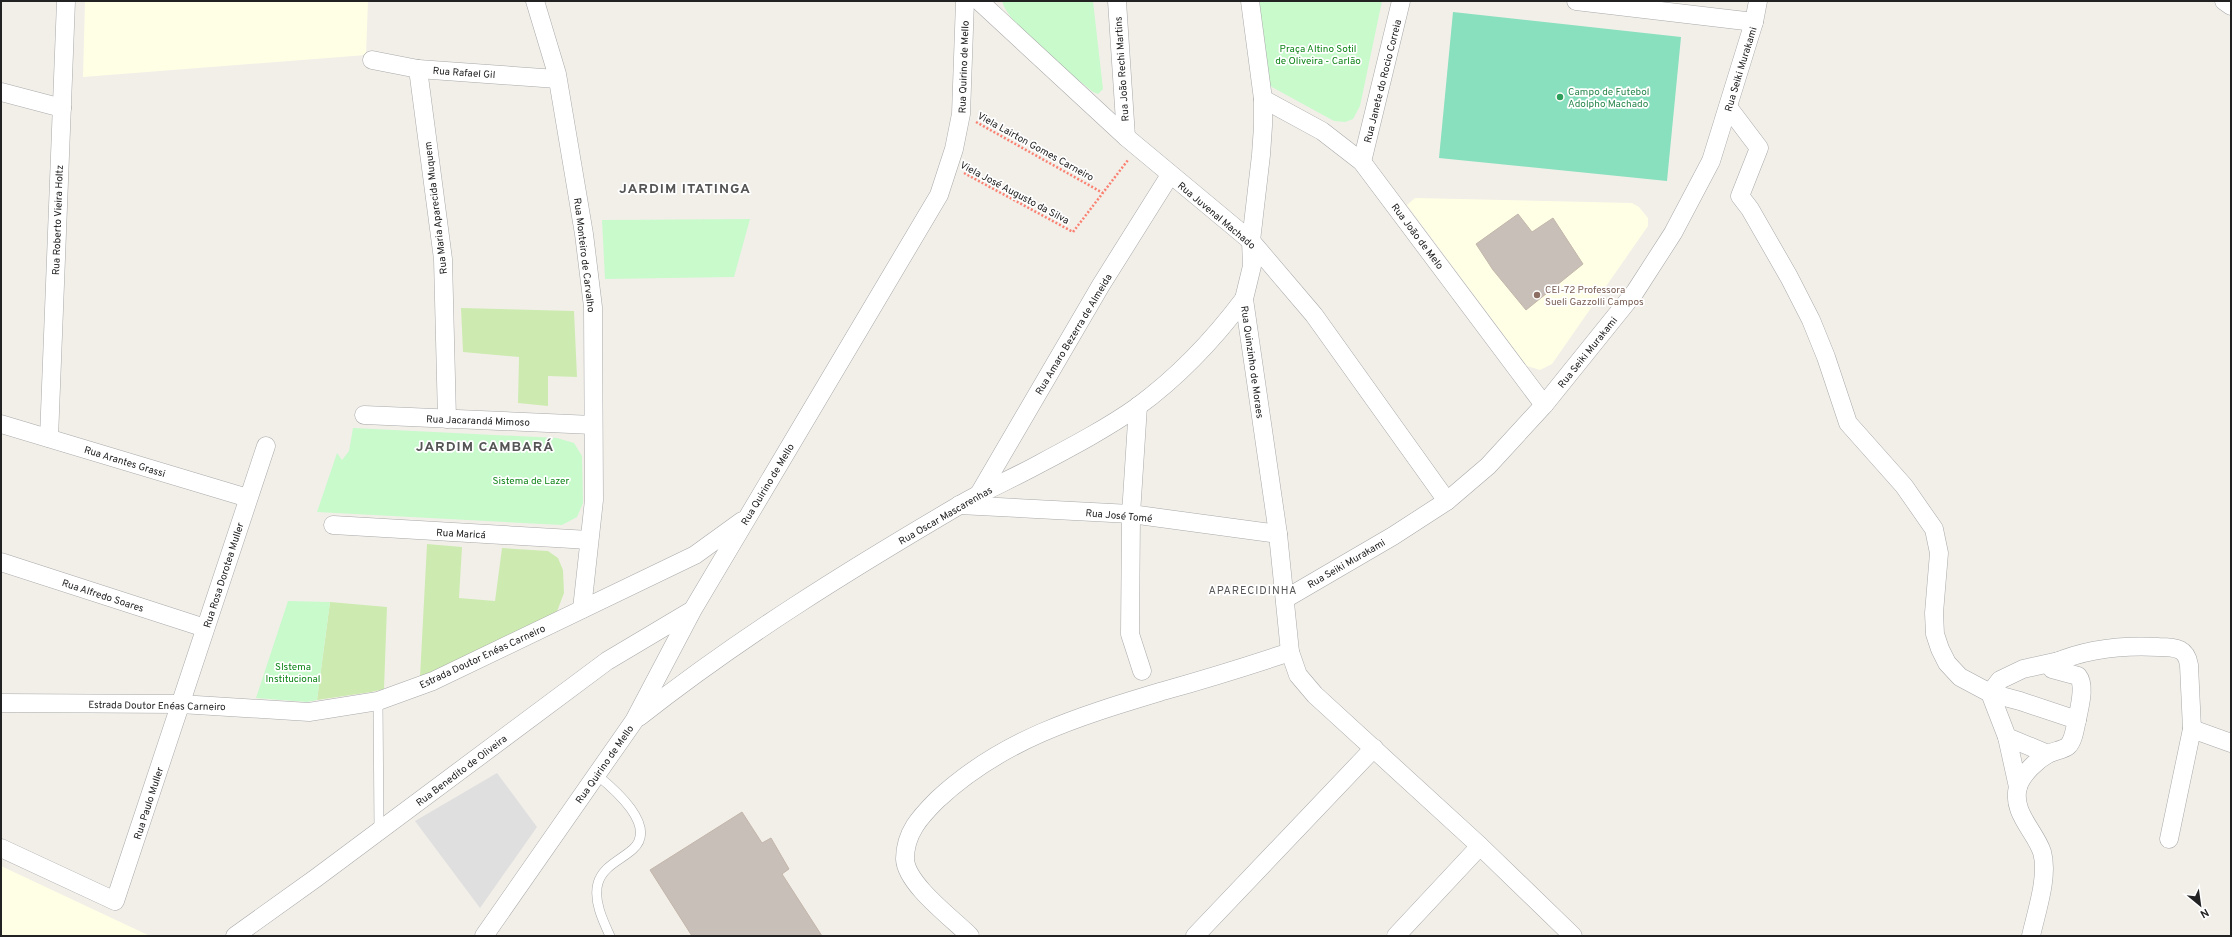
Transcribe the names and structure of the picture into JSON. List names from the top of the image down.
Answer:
{
  "streets": {
    "street": [
      "Rua Quirino de Mello",
      "Rua João Rechi Martins",
      "Rua Seiki Murakami",
      "Rua Rafael Gil",
      "Rua Janete do Rocio Correia",
      "Rua Maria Aparecida Muquem",
      "Rua Juvenal Machado",
      "Rua Roberto Vieira Holtz",
      "Rua João de Melo",
      "Rua Monteiro de Carvalho",
      "Rua Amaro Bezerra de Almeida",
      "Rua Quinzinho de Moraes",
      "Rua Jacarandá Mimoso",
      "Rua Arantes Grassi",
      "Rua Oscar Mascarenhas",
      "Rua José Tomé",
      "Rua Maricá",
      "Rua Rosa Dorotea Muller",
      "Rua Alfredo Soares",
      "Estrada Doutor Enéas Carneiro",
      "Rua Benedito de Oliveira",
      "Rua Paulo Muller"
    ],
    "path": ["Viela Lairton Gomes Carneiro", "Viela José Augusto da Silva"]
  },
  "crossings": [
    ["Rua Quirino de Mello", "Viela Lairton Gomes Carneiro"],
    ["Rua Quirino de Mello", "Viela José Augusto da Silva"],
    ["Rua Quirino de Mello", "Rua Oscar Mascarenhas"],
    ["Rua Quirino de Mello", "Estrada Doutor Enéas Carneiro"],
    ["Rua Quirino de Mello", "Rua Benedito de Oliveira"],
    ["Rua João Rechi Martins", "Rua Juvenal Machado"],
    ["Rua Seiki Murakami", "Rua Juvenal Machado"],
    ["Rua Seiki Murakami", "Rua João de Melo"],
    ["Rua Seiki Murakami", "Rua Quinzinho de Moraes"],
    ["Rua Rafael Gil", "Rua Maria Aparecida Muquem"],
    ["Rua Rafael Gil", "Rua Monteiro de Carvalho"],
    ["Rua Janete do Rocio Correia", "Rua João de Melo"],
    ["Viela Lairton Gomes Carneiro", "Viela José Augusto da Silva"],
    ["Rua Maria Aparecida Muquem", "Rua Jacarandá Mimoso"],
    ["Rua Juvenal Machado", "Rua Amaro Bezerra de Almeida"],
    ["Rua Juvenal Machado", "Rua Quinzinho de Moraes"],
    ["Rua Roberto Vieira Holtz", "Rua Arantes Grassi"],
    ["Rua João de Melo", "Rua Quinzinho de Moraes"],
    ["Rua Monteiro de Carvalho", "Rua Jacarandá Mimoso"],
    ["Rua Monteiro de Carvalho", "Rua Maricá"],
    ["Rua Monteiro de Carvalho", "Estrada Doutor Enéas Carneiro"],
    ["Rua Amaro Bezerra de Almeida", "Rua Oscar Mascarenhas"],
    ["Rua Quinzinho de Moraes", "Rua Oscar Mascarenhas"],
    ["Rua Quinzinho de Moraes", "Rua José Tomé"],
    ["Rua Arantes Grassi", "Rua Rosa Dorotea Muller"],
    ["Rua Oscar Mascarenhas", "Rua José Tomé"],
    ["Rua Rosa Dorotea Muller", "Rua Alfredo Soares"],
    ["Rua Rosa Dorotea Muller", "Estrada Doutor Enéas Carneiro"],
    ["Rua Rosa Dorotea Muller", "Rua Paulo Muller"],
    ["Estrada Doutor Enéas Carneiro", "Rua Paulo Muller"]
  ],
  "districts": ["JARDIM ITATINGA", "JARDIM CAMBARÁ", "APARECIDINHA"],
  "parks": ["Praça Altino Sotil de Oliveira - Carlão", "Sistema de Lazer", "SIstema Institucional"],
  "places": ["Campo de Futebol Adolpho Machado", "CEI-72 Professora Sueli Gazzolli Campos"],
  "north": "bottom right"
}
